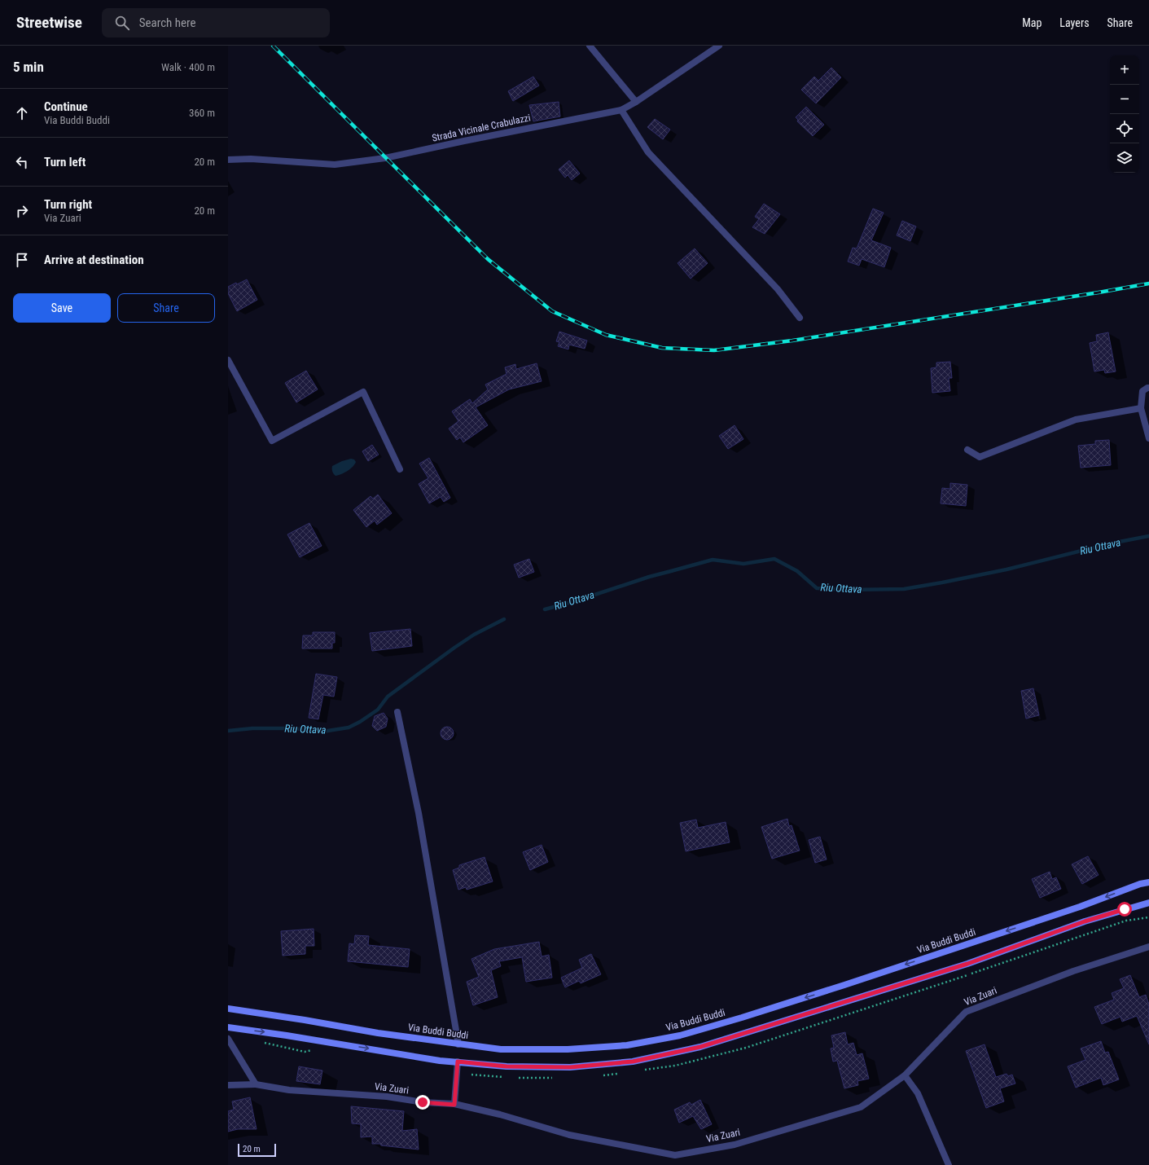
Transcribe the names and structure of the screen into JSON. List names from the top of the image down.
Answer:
{
  "streets": {
    "main road": ["Via Buddi Buddi"],
    "street": ["Strada Vicinale Crabulazzi", "Via Zuari"]
  },
  "water": ["Riu Ottava"],
  "scale_bar": "20 m",
  "page": {
    "header": "Streetwise",
    "search": "Search here",
    "nav": ["Map", "Layers", "Share"],
    "heading": ["5 min", "Walk · 400 m"],
    "map_buttons": ["+", "−"],
    "list": [
      ["Continue", "Via Buddi Buddi", "360 m"],
      ["Turn left", "20 m"],
      ["Turn right", "Via Zuari", "20 m"],
      "Arrive at destination"
    ],
    "buttons": ["Save", "Share"],
    "scale": "20 m"
  }
}
